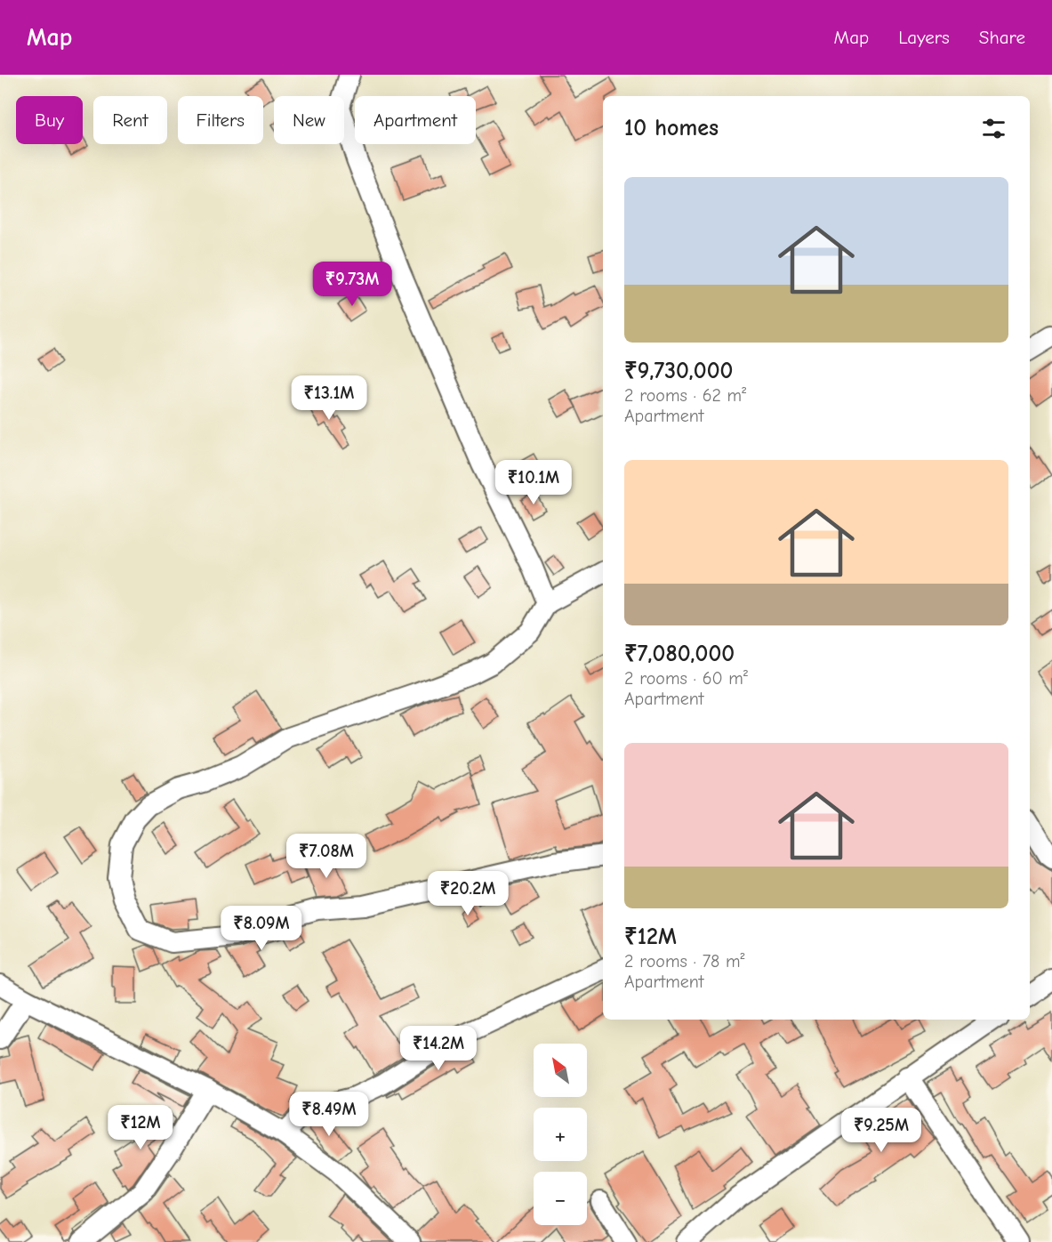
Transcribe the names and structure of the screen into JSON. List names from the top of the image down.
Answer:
{
  "north": "top left",
  "page": {
    "header": "Map",
    "nav": ["Map", "Layers", "Share"],
    "chip": [
      "Buy",
      "Rent",
      "Filters",
      "New",
      "Apartment"
    ],
    "heading": "10 homes",
    "list": [
      {
        "name": "₹9,730,000",
        "note": "2 rooms · 62 m² · Apartment"
      },
      {
        "name": "₹7,080,000",
        "note": "2 rooms · 60 m² · Apartment"
      },
      {
        "name": "₹12M",
        "note": "2 rooms · 78 m² · Apartment"
      }
    ],
    "price": [
      "₹9.73M",
      "₹13.1M",
      "₹10.1M",
      "₹7.08M",
      "₹20.2M",
      "₹8.09M",
      "₹14.2M",
      "₹8.49M",
      "₹12M",
      "₹9.25M"
    ],
    "map_buttons": ["+", "−"]
  }
}
